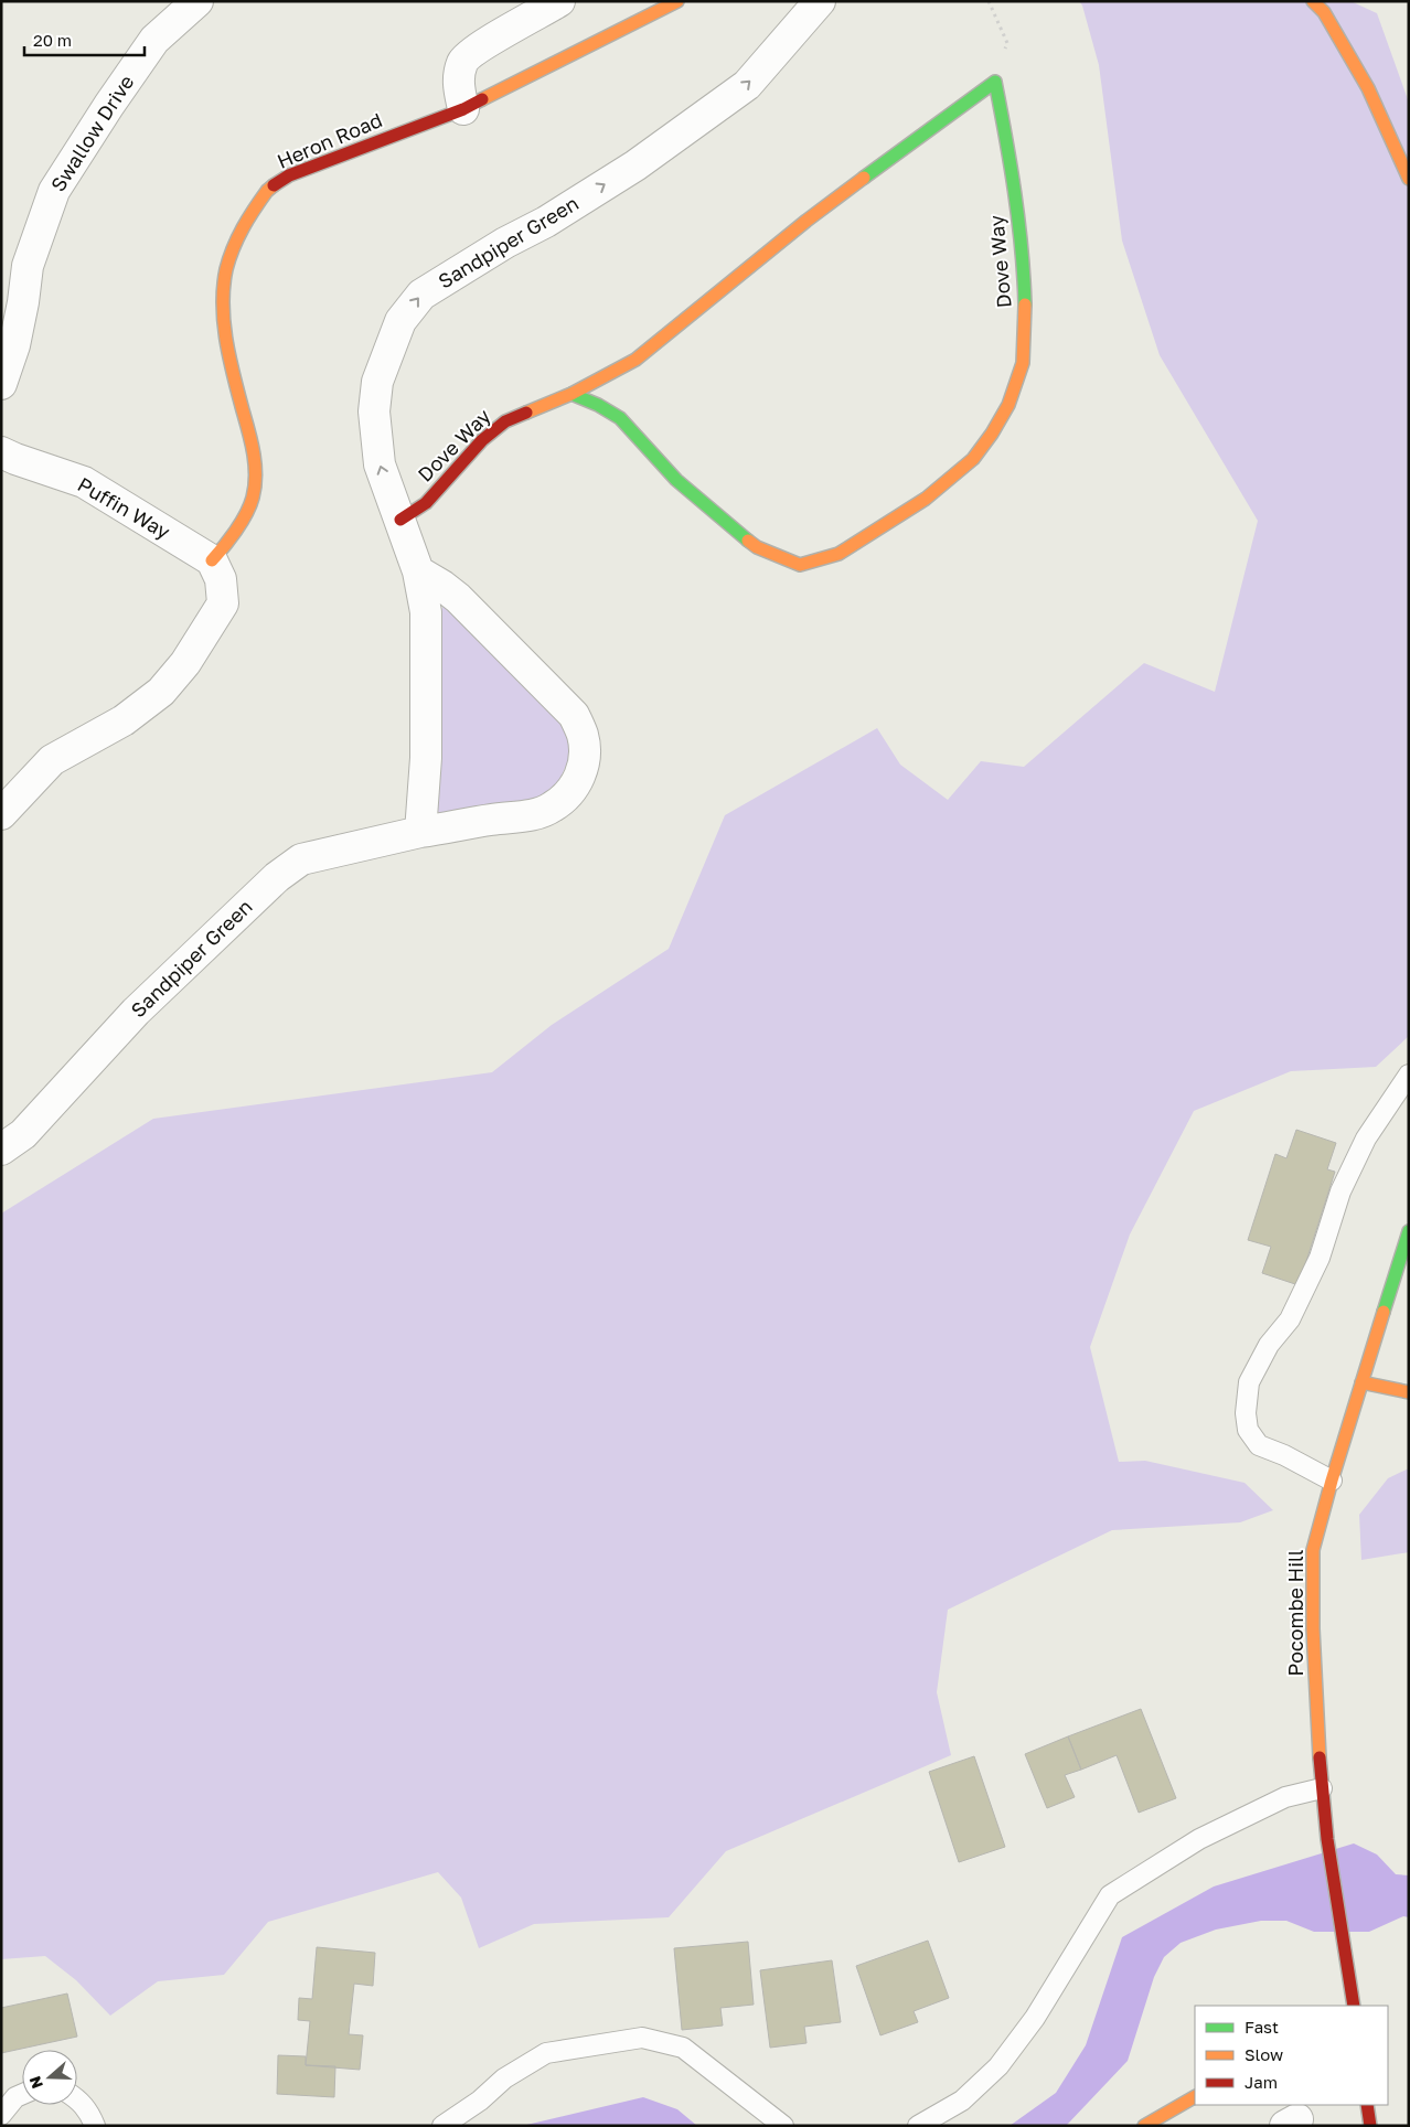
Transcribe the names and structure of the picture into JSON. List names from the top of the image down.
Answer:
{
  "streets": {
    "street": [
      "Swallow Drive",
      "Heron Road",
      "Sandpiper Green",
      "Dove Way",
      "Puffin Way",
      "Pocombe Hill"
    ]
  },
  "crossings": [
    ["Heron Road", "Puffin Way"],
    ["Sandpiper Green", "Dove Way"]
  ],
  "legend": ["Fast", "Slow", "Jam"],
  "scale_bar": "20 m",
  "north": "left"
}
